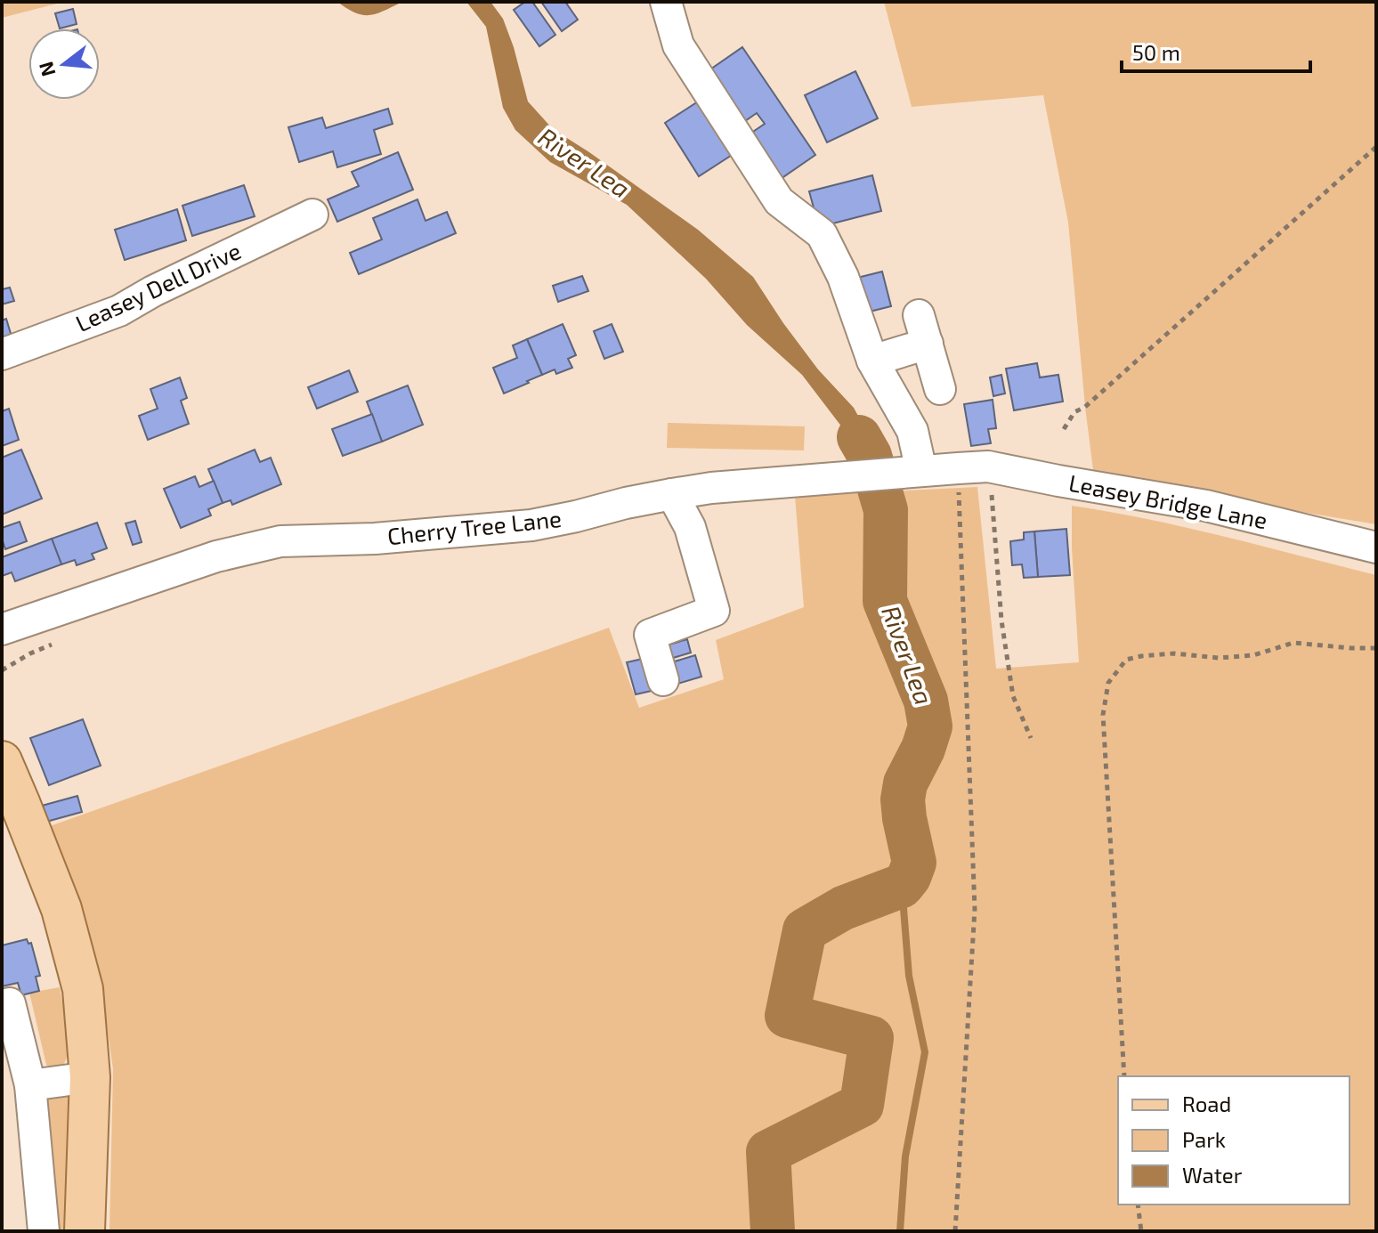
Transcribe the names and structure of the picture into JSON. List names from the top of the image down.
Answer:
{
  "streets": {
    "street": ["Leasey Dell Drive", "Leasey Bridge Lane", "Cherry Tree Lane"]
  },
  "crossings": [
    ["Leasey Bridge Lane", "Cherry Tree Lane"]
  ],
  "water": ["River Lea"],
  "legend": ["Road", "Park", "Water"],
  "scale_bar": "50 m",
  "north": "left"
}
